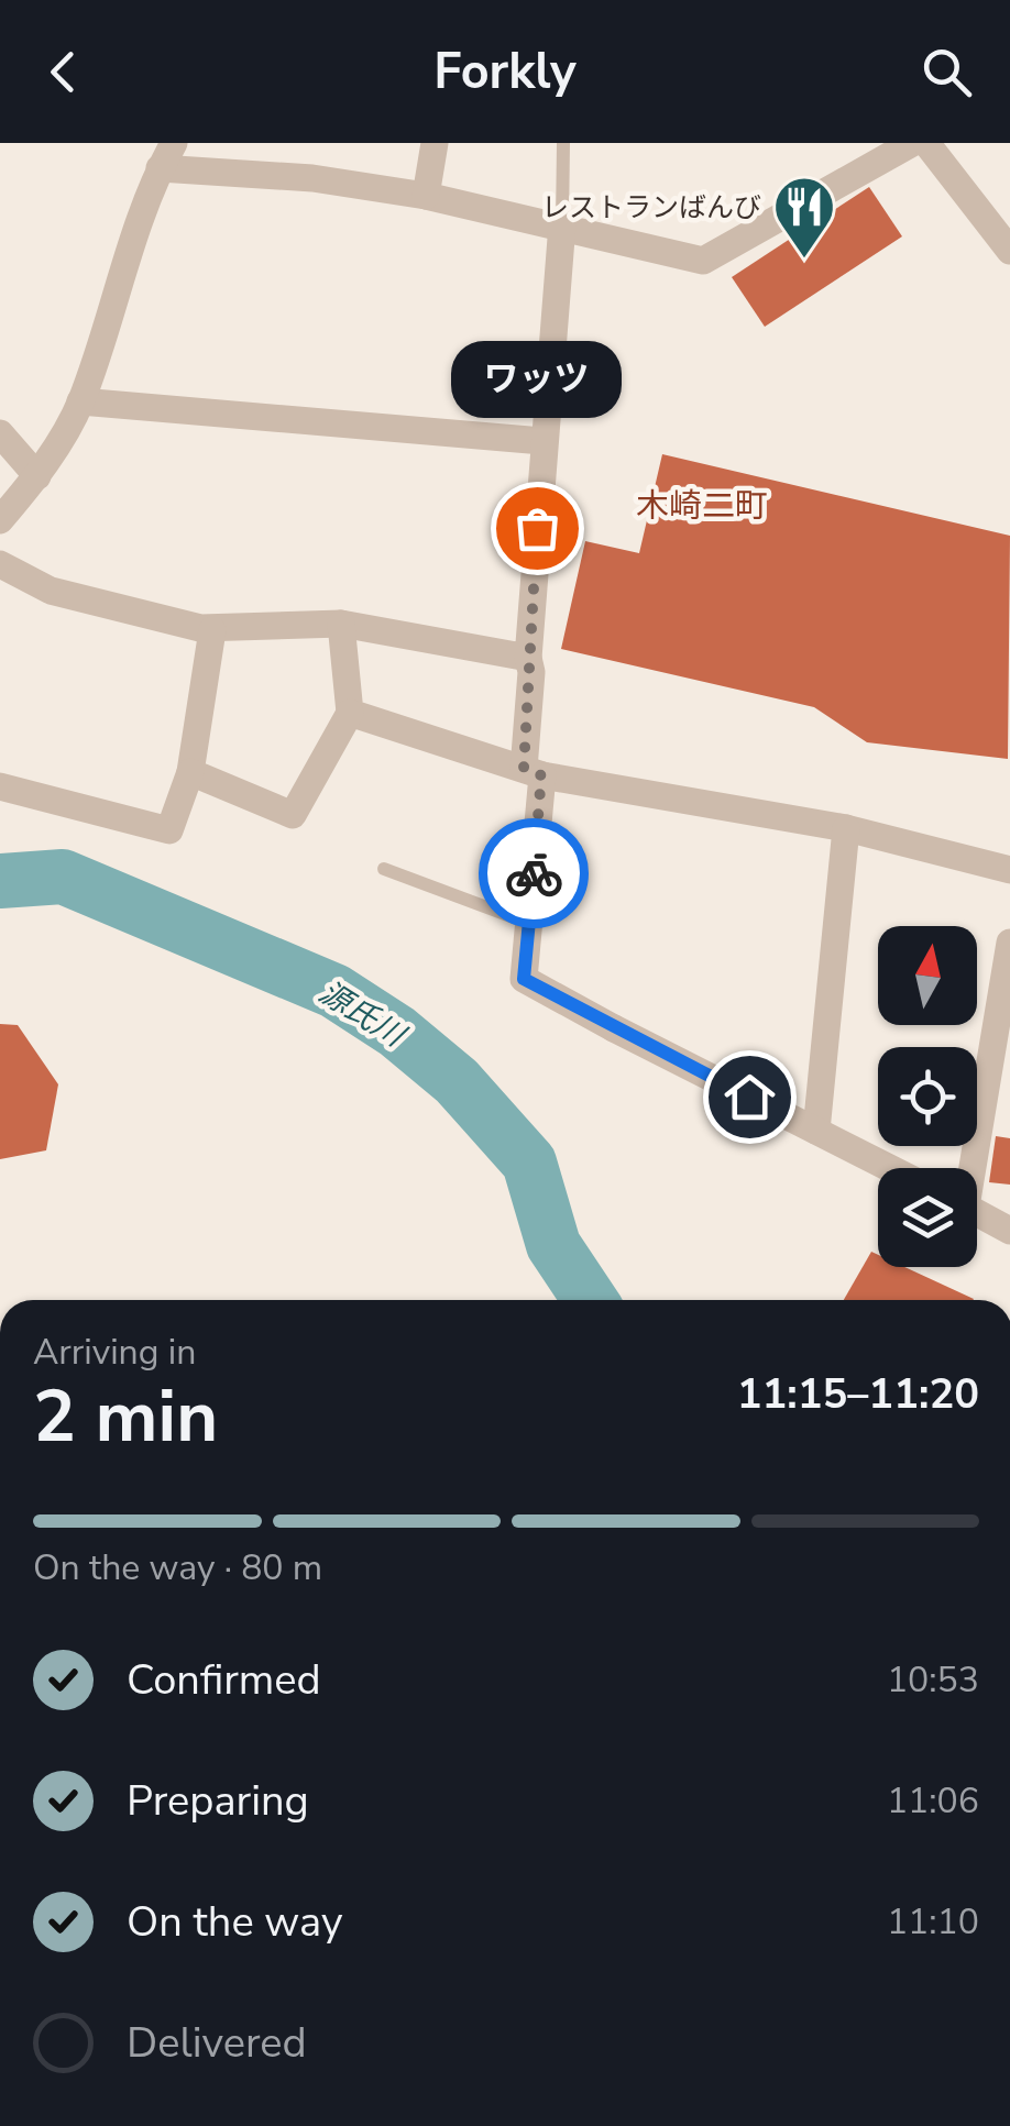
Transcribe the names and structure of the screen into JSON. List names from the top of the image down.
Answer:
{
  "districts": ["木崎二町"],
  "water": ["源氏川"],
  "places": {
    "restaurant": ["レストランばんび"],
    "other": ["ワッツ"]
  },
  "north": "top",
  "page": {
    "header": "Forkly",
    "bubble": "ワッツ",
    "heading": ["2 min", "Arriving in", "11:15–11:20"],
    "bar": "On the way · 80 m",
    "list": [
      ["Confirmed", "10:53"],
      ["Preparing", "11:06"],
      ["On the way", "11:10"],
      "Delivered"
    ]
  }
}
